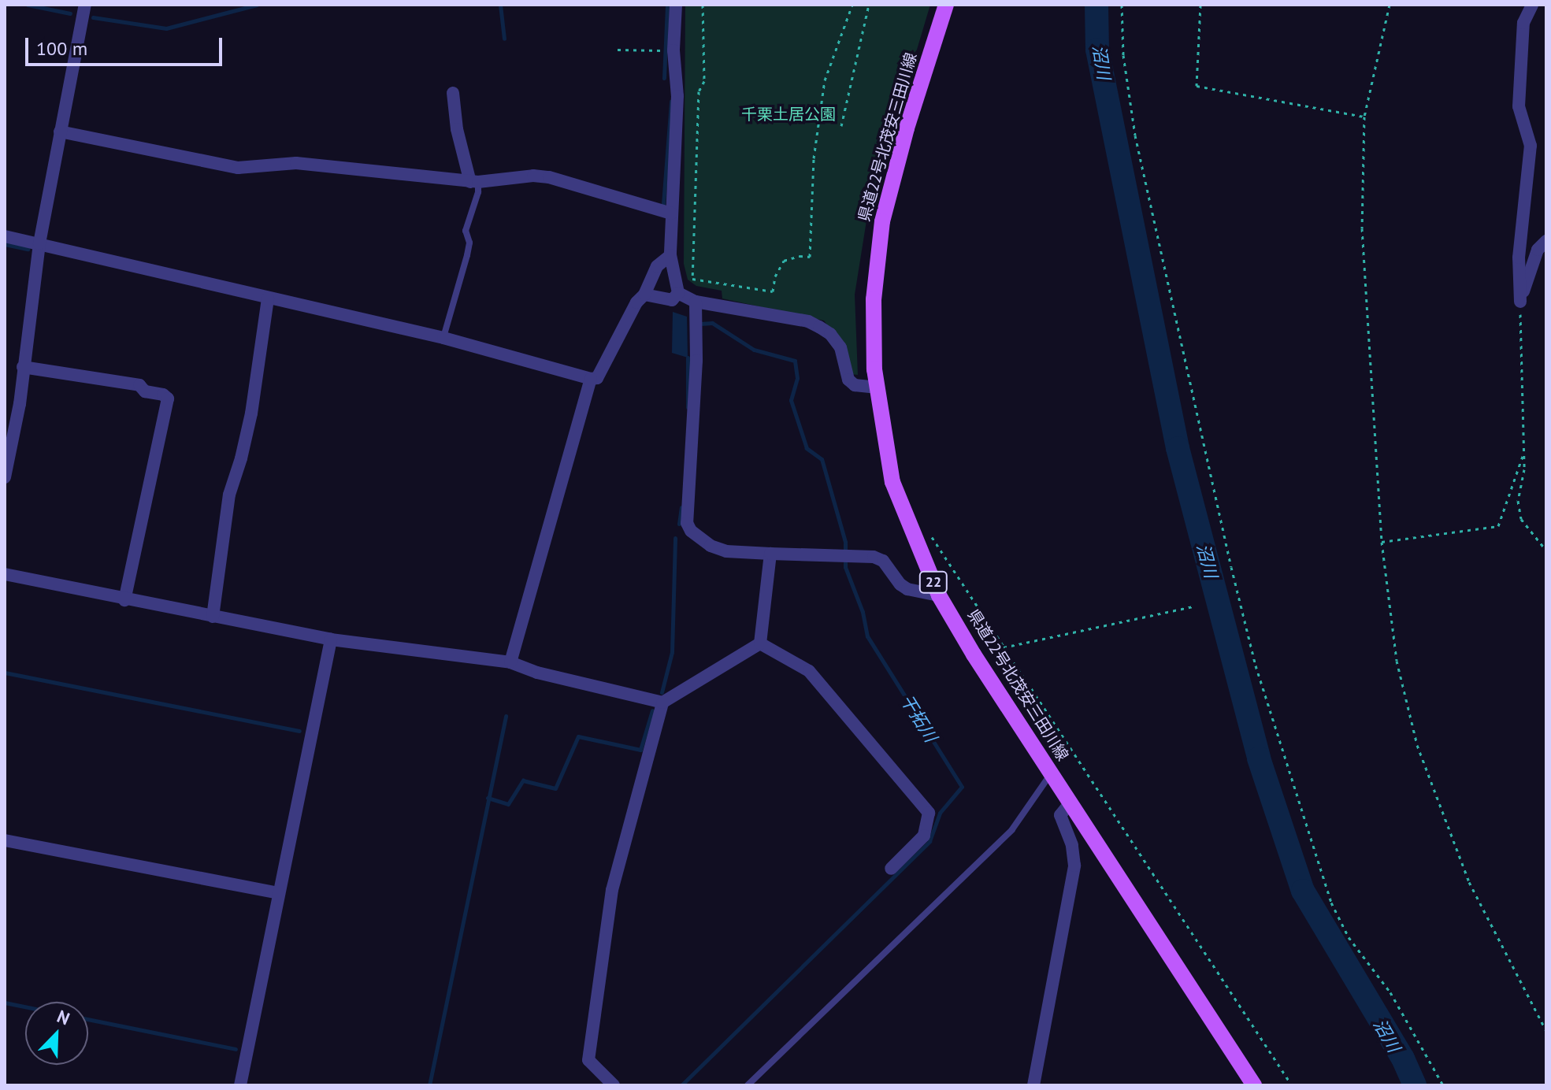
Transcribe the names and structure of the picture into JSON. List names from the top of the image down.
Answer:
{
  "streets": {
    "main road": ["県道22号北茂安三田川線", "22"]
  },
  "water": ["沼川", "干拓川"],
  "parks": ["千栗土居公園"],
  "scale_bar": "100 m",
  "north": "top right"
}
